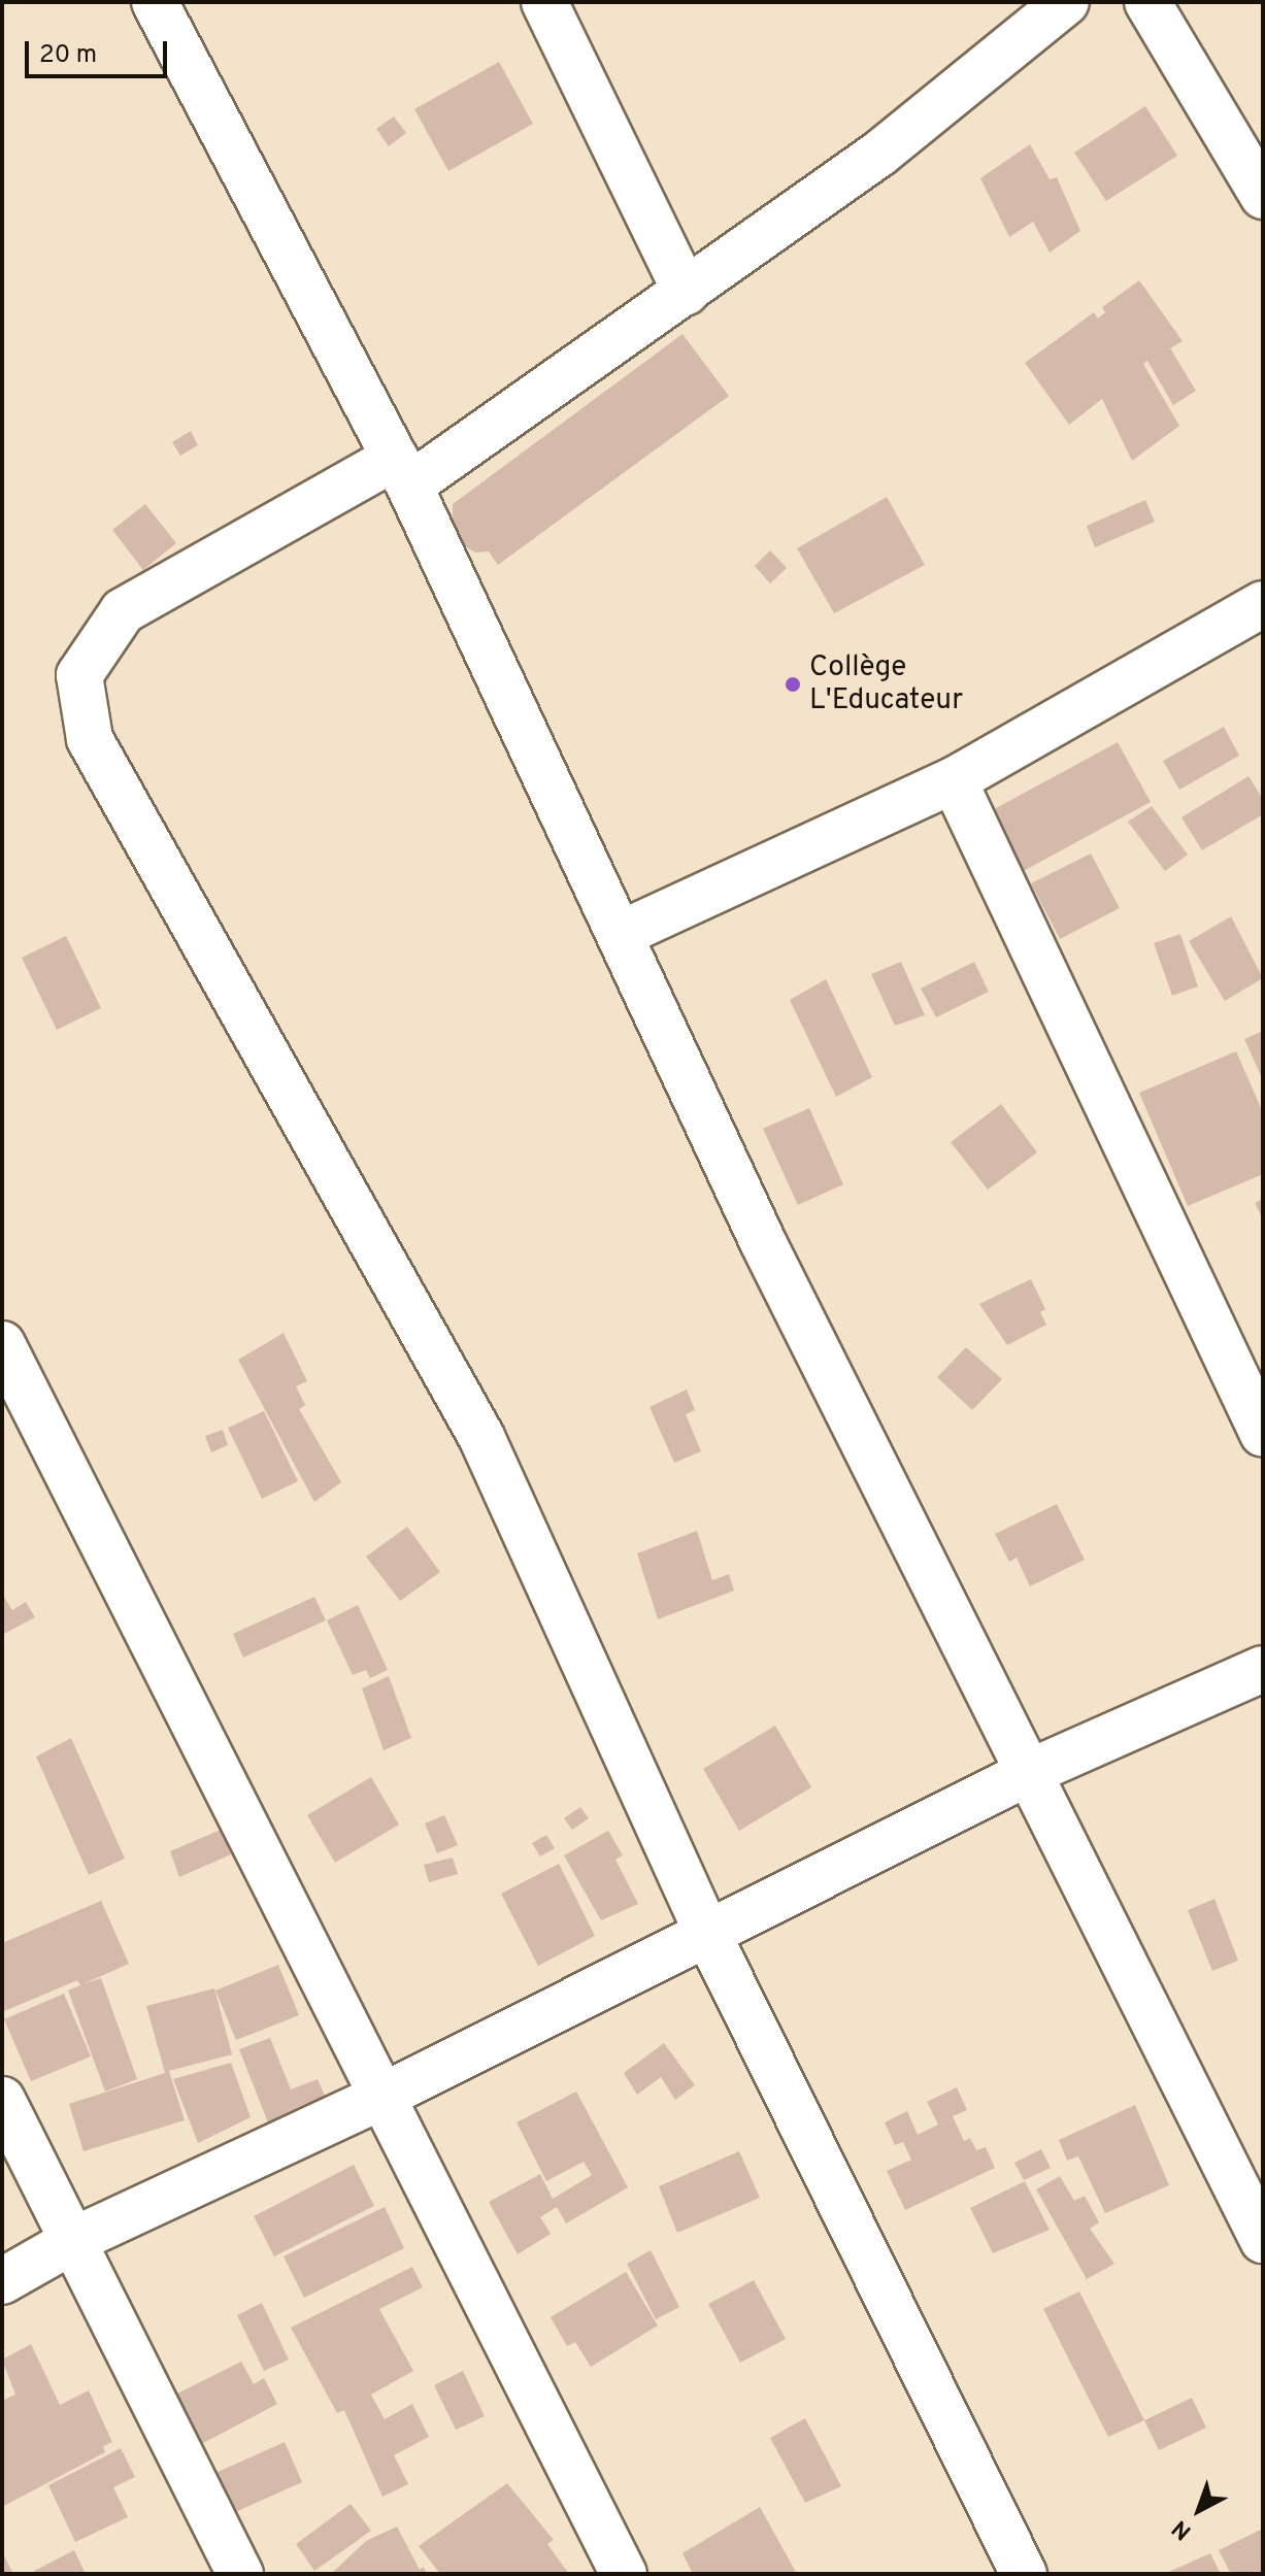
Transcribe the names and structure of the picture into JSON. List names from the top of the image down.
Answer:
{
  "places": ["Collège L'Educateur"],
  "scale_bar": "20 m",
  "north": "bottom left"
}
